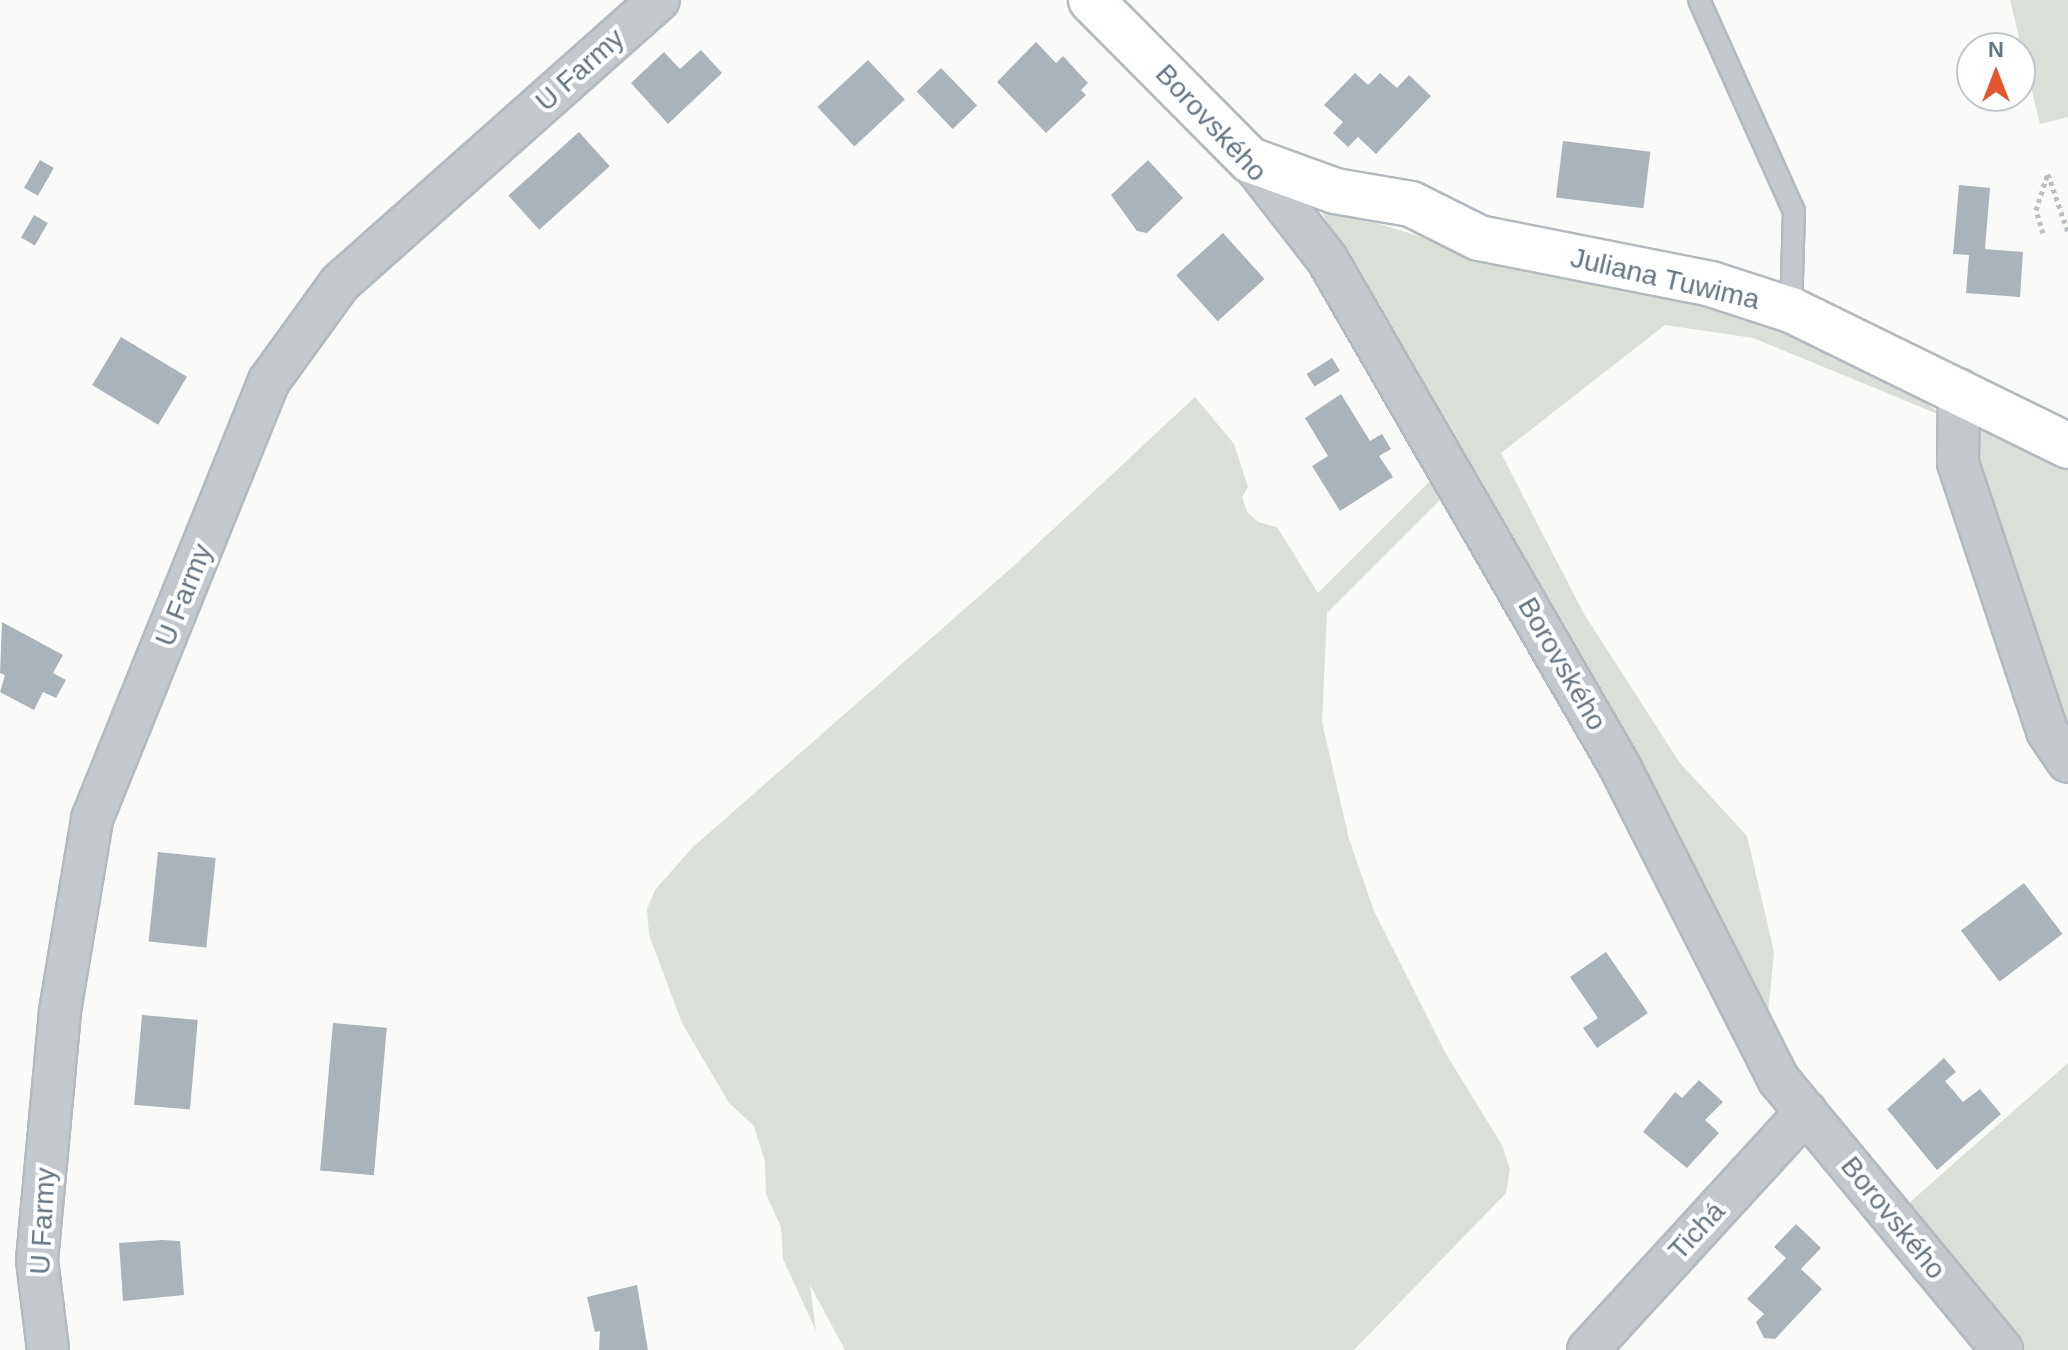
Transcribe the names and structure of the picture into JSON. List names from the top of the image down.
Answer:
{
  "streets": {
    "street": [
      "U Farmy",
      "Borovského",
      "Juliana Tuwima",
      "Tichá"
    ]
  },
  "crossings": [
    ["Borovského", "Juliana Tuwima"],
    ["Borovského", "Tichá"]
  ],
  "north": "top"
}
